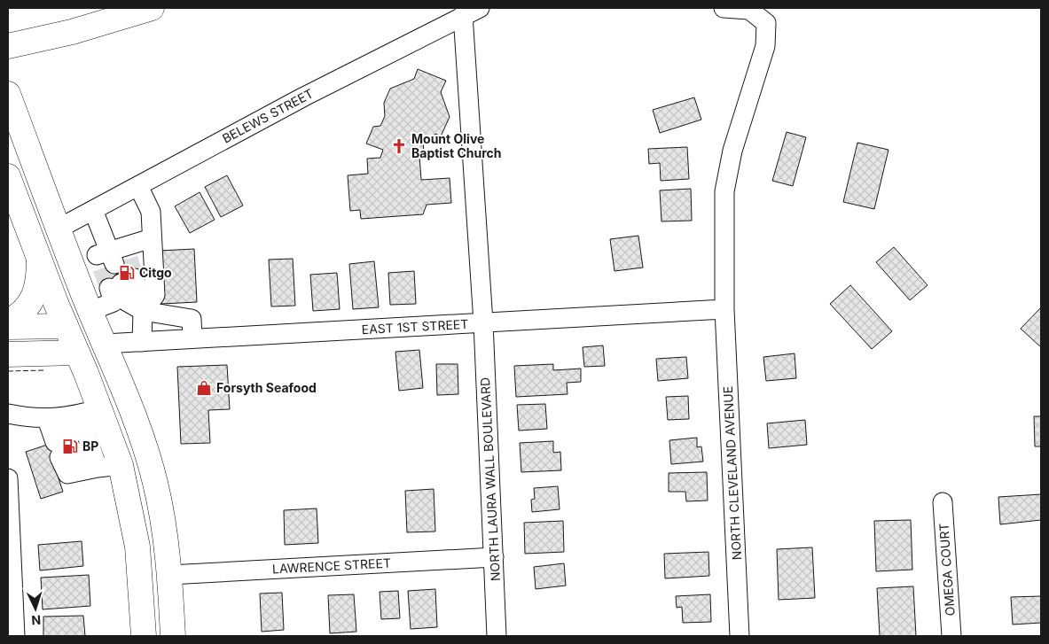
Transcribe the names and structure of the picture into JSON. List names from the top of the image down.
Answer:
{
  "streets": {
    "main road": ["EAST 1ST STREET"],
    "street": [
      "BELEWS STREET",
      "NORTH CLEVELAND AVENUE",
      "NORTH LAURA WALL BOULEVARD",
      "LAWRENCE STREET",
      "OMEGA COURT"
    ]
  },
  "crossings": [
    ["BELEWS STREET", "NORTH LAURA WALL BOULEVARD"],
    ["EAST 1ST STREET", "NORTH CLEVELAND AVENUE"],
    ["EAST 1ST STREET", "NORTH LAURA WALL BOULEVARD"],
    ["NORTH LAURA WALL BOULEVARD", "LAWRENCE STREET"]
  ],
  "places": {
    "church": ["Mount Olive Baptist Church"],
    "fuel station": ["Citgo", "BP"],
    "shop": ["Forsyth Seafood"]
  },
  "north": "bottom"
}
